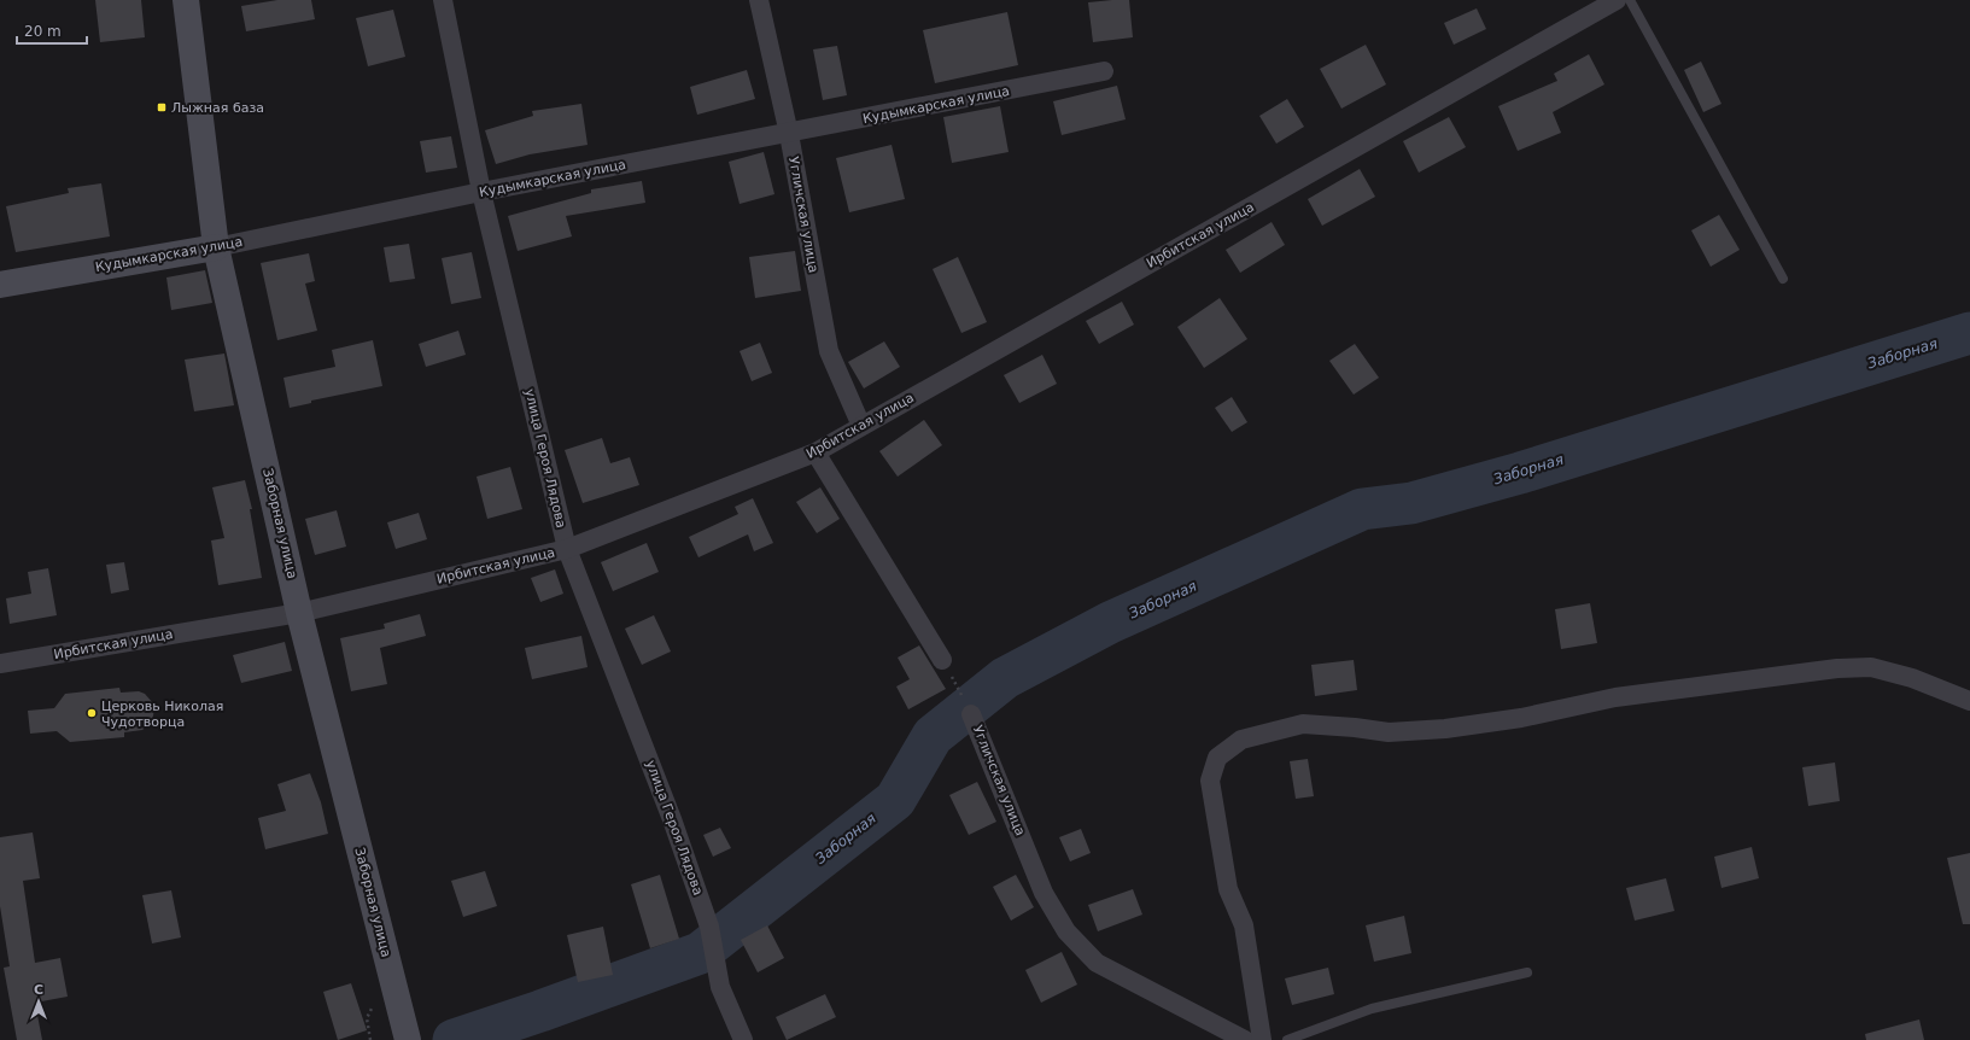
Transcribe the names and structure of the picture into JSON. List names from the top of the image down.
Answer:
{
  "streets": {
    "street": [
      "Кудымкарская улица",
      "Угличская улица",
      "Ирбитская улица",
      "улица Героя Лядова",
      "Заборная улица"
    ]
  },
  "crossings": [
    ["Кудымкарская улица", "Угличская улица"],
    ["Кудымкарская улица", "улица Героя Лядова"],
    ["Кудымкарская улица", "Заборная улица"],
    ["Угличская улица", "Ирбитская улица"],
    ["Ирбитская улица", "улица Героя Лядова"],
    ["Ирбитская улица", "Заборная улица"]
  ],
  "water": ["Заборная"],
  "places": {
    "transit": ["Лыжная база"],
    "other": ["Церковь Николая Чудотворца"]
  },
  "scale_bar": "20 m",
  "north": "top"
}
